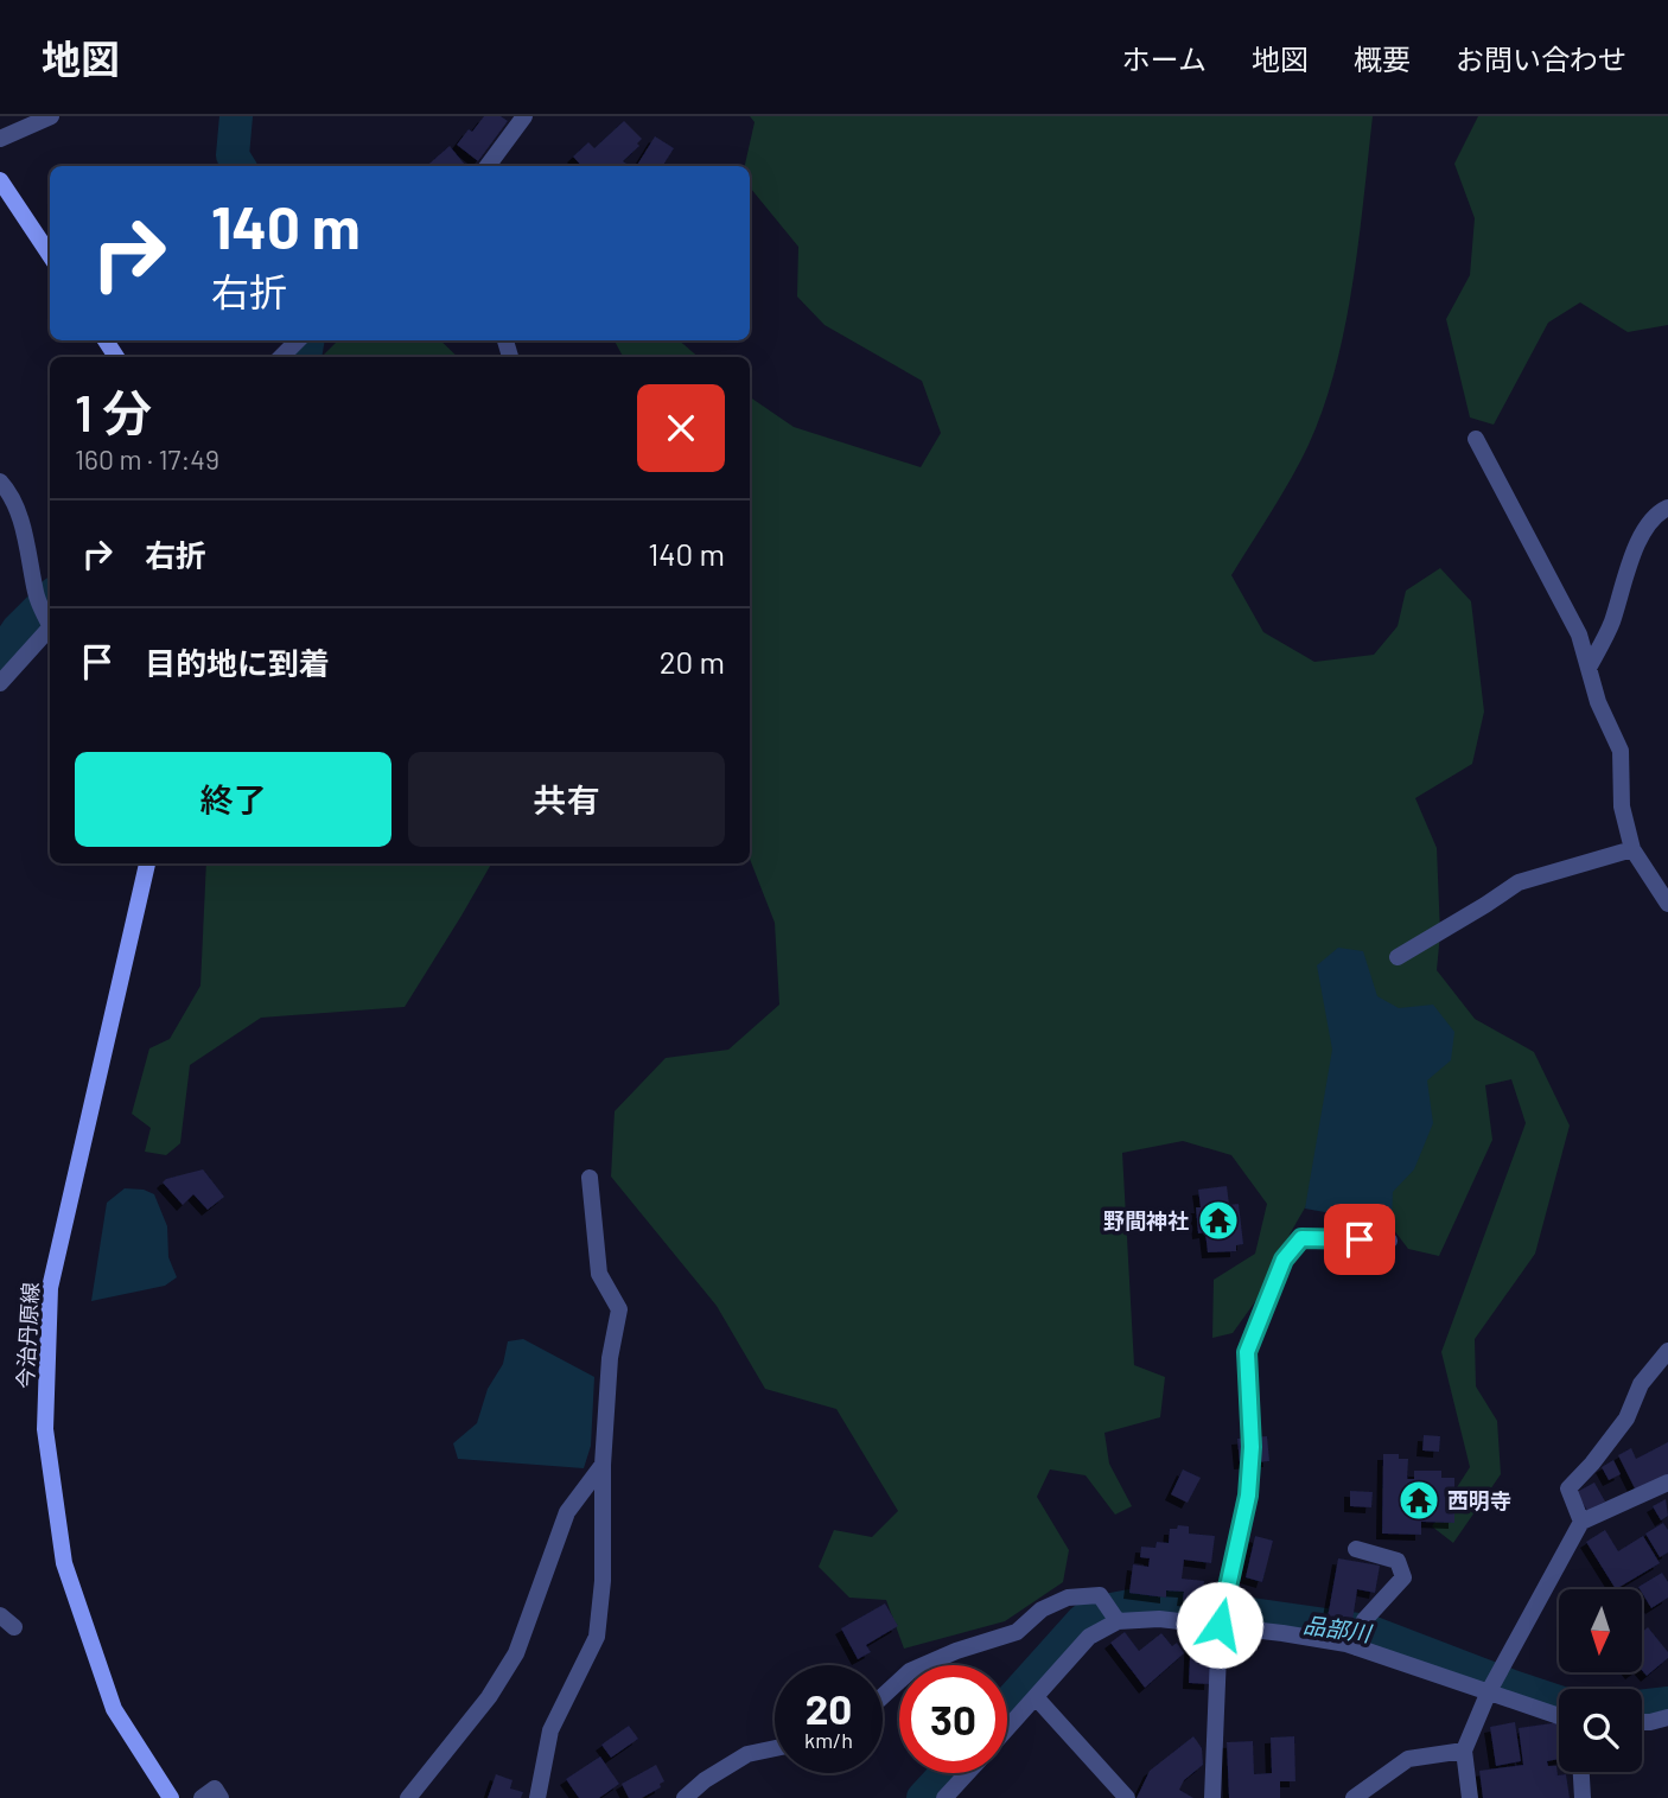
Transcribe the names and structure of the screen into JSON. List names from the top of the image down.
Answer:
{
  "streets": {
    "main road": ["今治丹原線"]
  },
  "water": ["品部川"],
  "places": {
    "temple": ["野間神社", "西明寺"]
  },
  "north": "bottom",
  "page": {
    "header": "地図",
    "nav": [
      "ホーム",
      "地図",
      "概要",
      "お問い合わせ"
    ],
    "turn": ["140 m", "右折"],
    "heading": ["1 分", "160 m · 17:49"],
    "list": [
      {
        "name": "右折",
        "value": "140 m"
      },
      {
        "name": "目的地に到着",
        "value": "20 m"
      }
    ],
    "buttons": ["終了", "共有"],
    "speed": "20 km/h",
    "limit": "30"
  }
}
